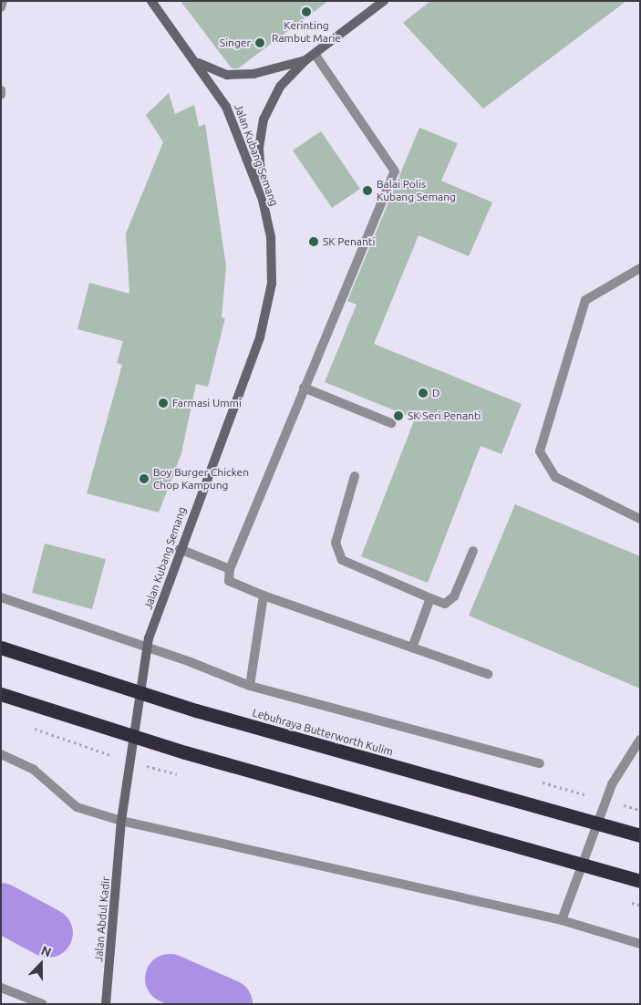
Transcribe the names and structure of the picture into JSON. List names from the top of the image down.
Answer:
{
  "streets": {
    "highway": ["Lebuhraya Butterworth Kulim"],
    "main road": ["Jalan Kubang Semang", "Jalan Abdul Kadir"]
  },
  "crossings": [
    ["Jalan Kubang Semang", "Jalan Abdul Kadir"]
  ],
  "places": [
    "Kerinting Rambut Marie",
    "Singer",
    "Balai Polis Kubang Semang",
    "SK Penanti",
    "D",
    "Farmasi Ummi",
    "SK Seri Penanti",
    "Boy Burger Chicken Chop Kampung"
  ],
  "north": "top"
}
